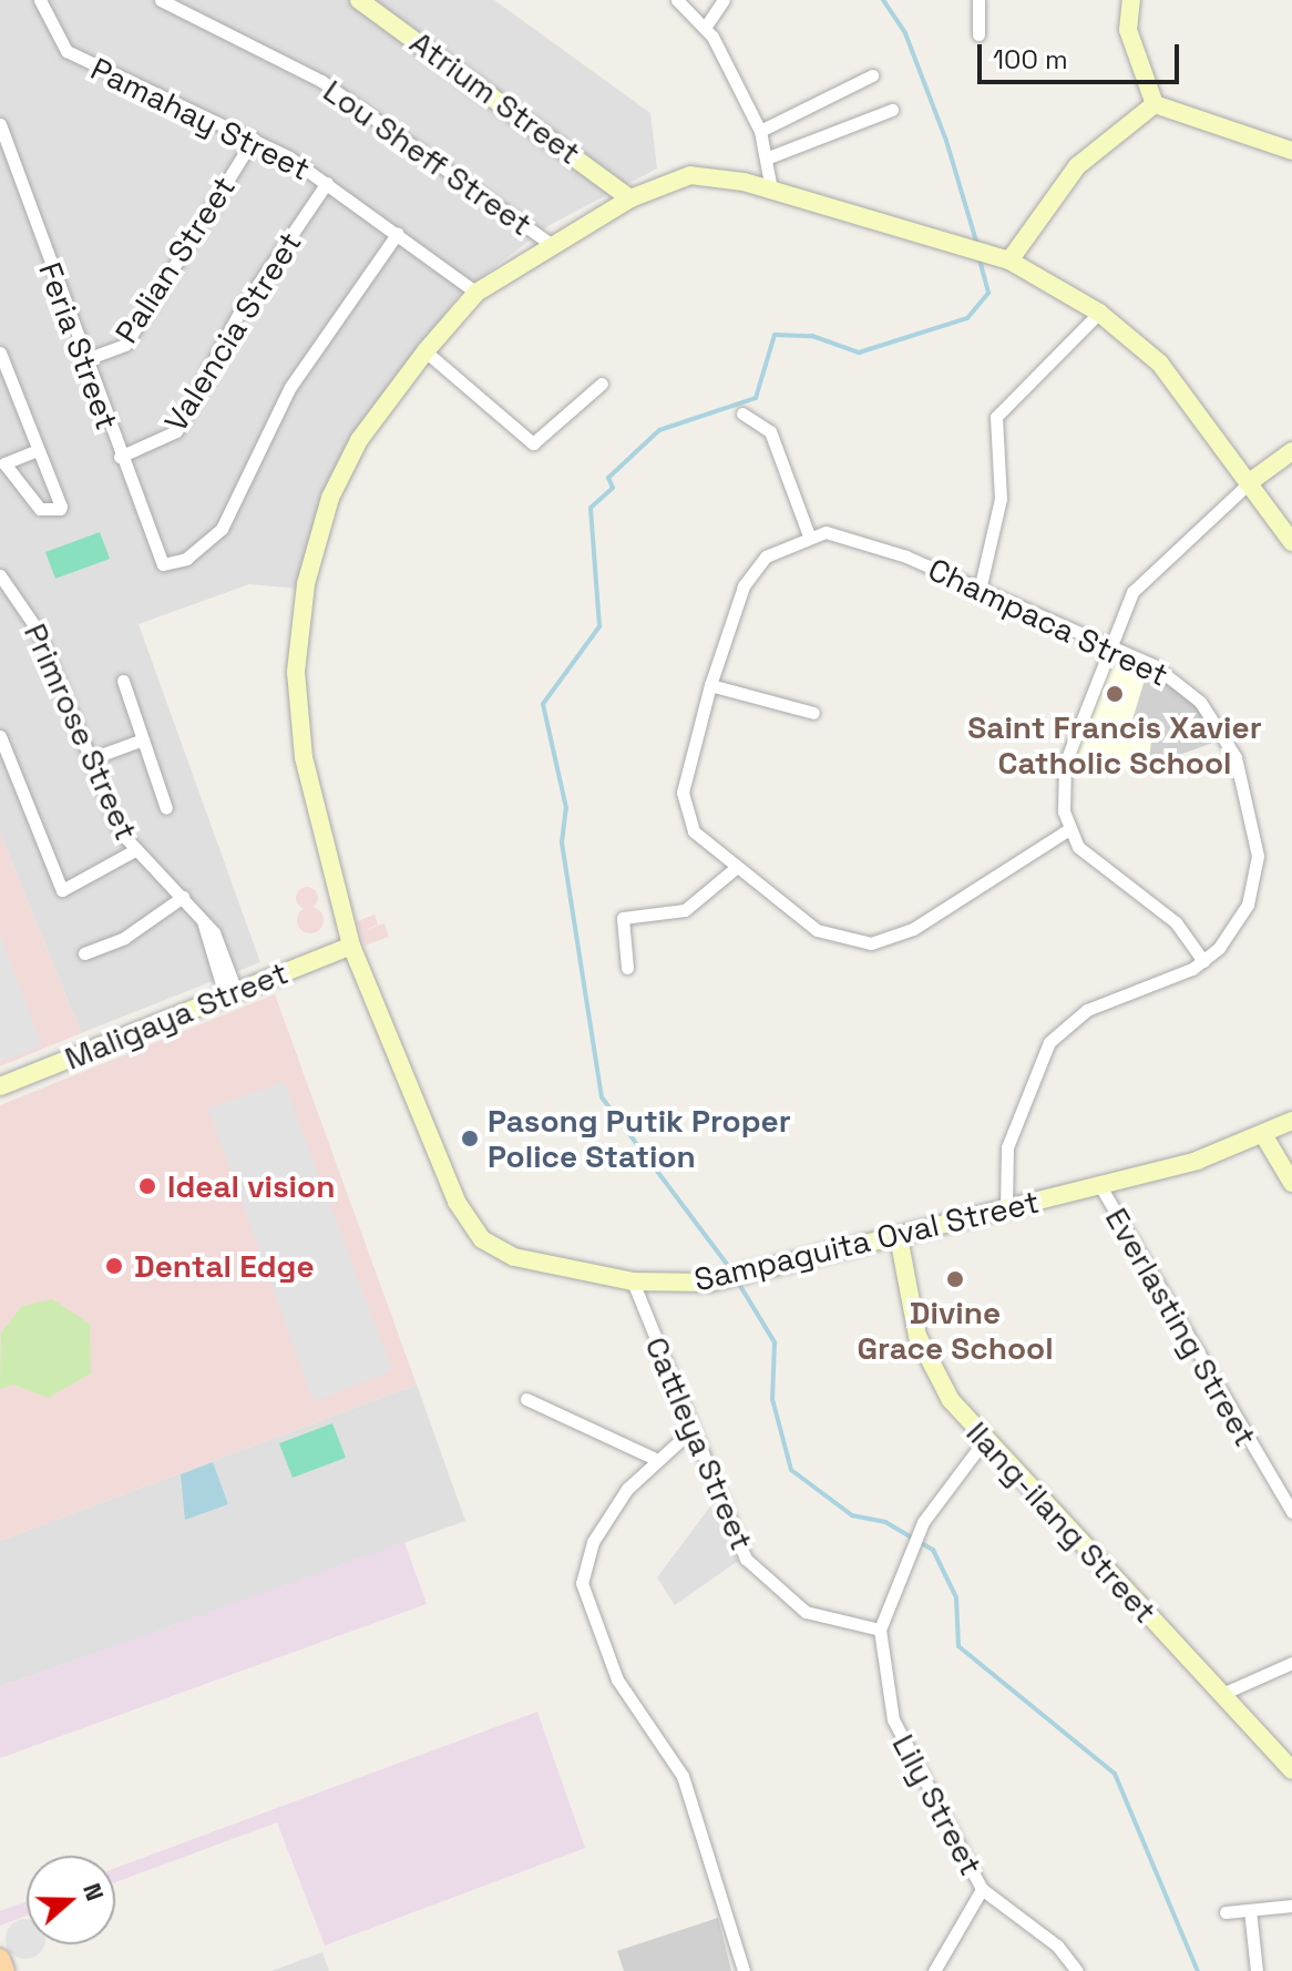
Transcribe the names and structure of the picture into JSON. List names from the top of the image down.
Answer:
{
  "streets": {
    "street": [
      "Atrium Street",
      "Pamahay Street",
      "Lou Sheff Street",
      "Palian Street",
      "Valencia Street",
      "Feria Street",
      "Champaca Street",
      "Primrose Street",
      "Maligaya Street",
      "Sampaguita Oval Street",
      "Everlasting Street",
      "Cattleya Street",
      "Ilang-ilang Street",
      "Lily Street"
    ]
  },
  "crossings": [
    ["Atrium Street", "Sampaguita Oval Street"],
    ["Pamahay Street", "Palian Street"],
    ["Pamahay Street", "Valencia Street"],
    ["Pamahay Street", "Feria Street"],
    ["Pamahay Street", "Sampaguita Oval Street"],
    ["Lou Sheff Street", "Sampaguita Oval Street"],
    ["Palian Street", "Feria Street"],
    ["Valencia Street", "Feria Street"],
    ["Champaca Street", "Sampaguita Oval Street"],
    ["Primrose Street", "Maligaya Street"],
    ["Maligaya Street", "Sampaguita Oval Street"],
    ["Sampaguita Oval Street", "Everlasting Street"],
    ["Sampaguita Oval Street", "Cattleya Street"],
    ["Sampaguita Oval Street", "Ilang-ilang Street"],
    ["Cattleya Street", "Lily Street"]
  ],
  "places": [
    "Saint Francis Xavier Catholic School",
    "Pasong Putik Proper Police Station",
    "Ideal vision",
    "Dental Edge",
    "Divine Grace School"
  ],
  "scale_bar": "100 m",
  "north": "right"
}
